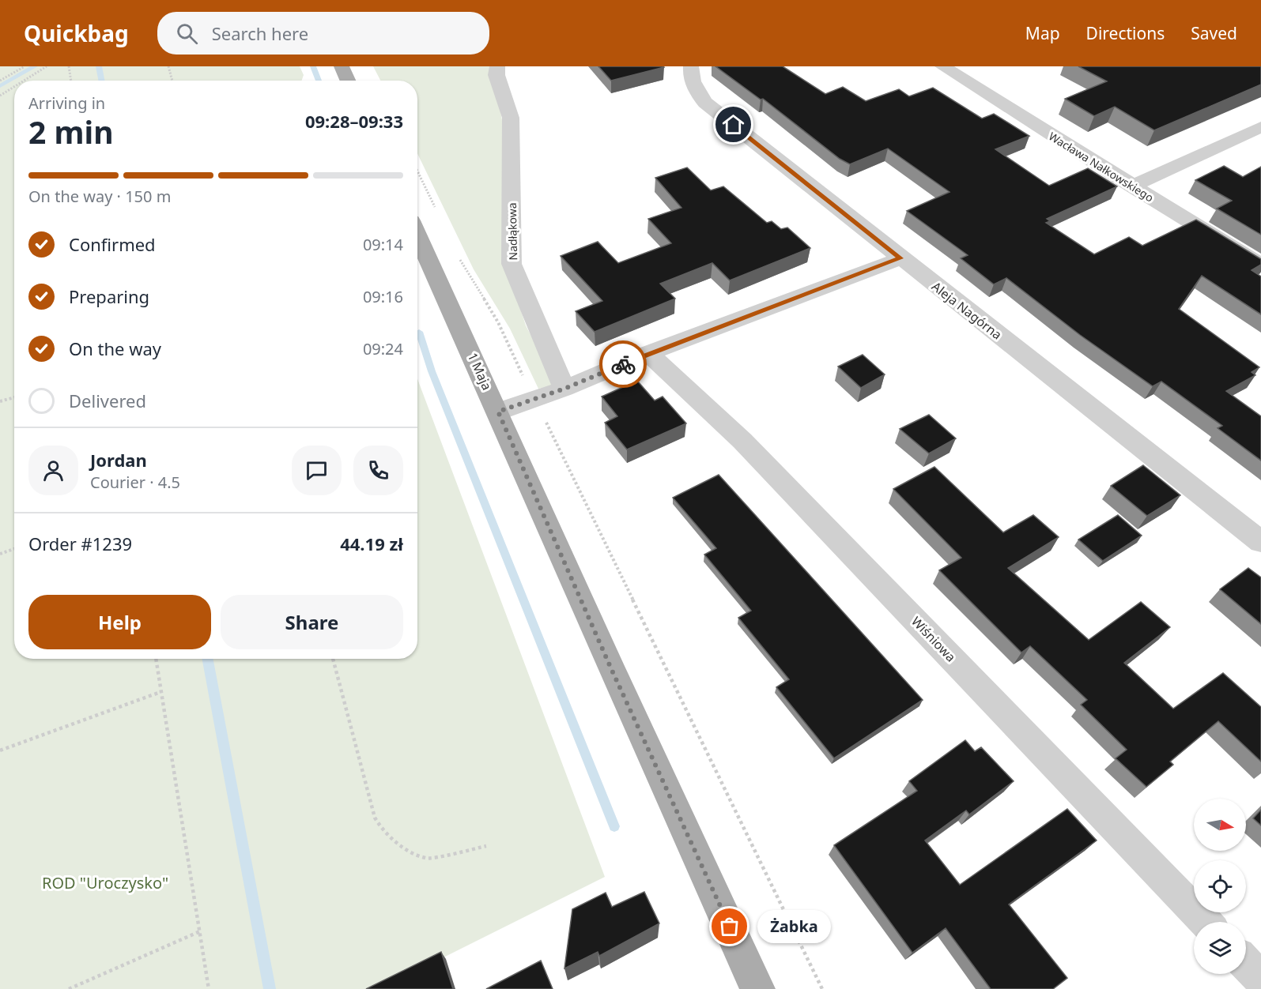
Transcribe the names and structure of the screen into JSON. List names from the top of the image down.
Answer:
{
  "streets": {
    "main road": ["1 Maja"],
    "street": [
      "Wacława Nałkowskiego",
      "Nadłąkowa",
      "Aleja Nagórna",
      "Wiśniowa"
    ]
  },
  "parks": ["ROD \"Uroczysko\""],
  "places": ["Żabka"],
  "north": "right",
  "page": {
    "header": "Quickbag",
    "search": "Search here",
    "nav": ["Map", "Directions", "Saved"],
    "heading": ["2 min", "Arriving in", "09:28–09:33"],
    "panel": [
      "Jordan",
      "Courier · 4.5",
      "Order #1239",
      "44.19 zł"
    ],
    "bar": "On the way · 150 m",
    "list": [
      ["Confirmed", "09:14"],
      ["Preparing", "09:16"],
      ["On the way", "09:24"],
      "Delivered"
    ],
    "buttons": ["Help", "Share"],
    "bubble": "Żabka"
  }
}
